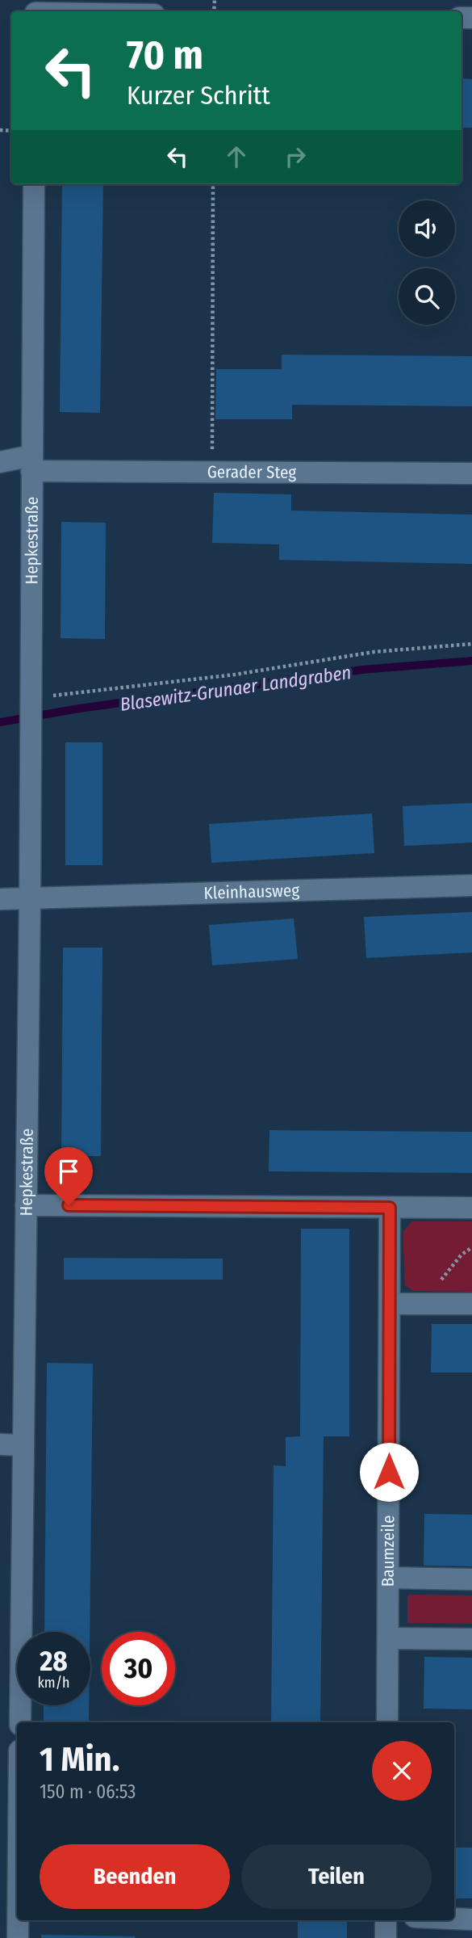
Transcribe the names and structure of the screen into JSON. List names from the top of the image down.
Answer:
{
  "streets": {
    "street": [
      "Gerader Steg",
      "Hepkestraße",
      "Kleinhausweg",
      "Baumzeile"
    ]
  },
  "crossings": [
    ["Gerader Steg", "Hepkestraße"],
    ["Hepkestraße", "Kleinhausweg"]
  ],
  "water": ["Blasewitz‐Grunaer Landgraben"],
  "page": {
    "turn": ["70 m", "Kurzer Schritt"],
    "speed": "28 km/h",
    "limit": "30",
    "heading": ["1 Min.", "150 m · 06:53"],
    "buttons": ["Beenden", "Teilen"]
  }
}
